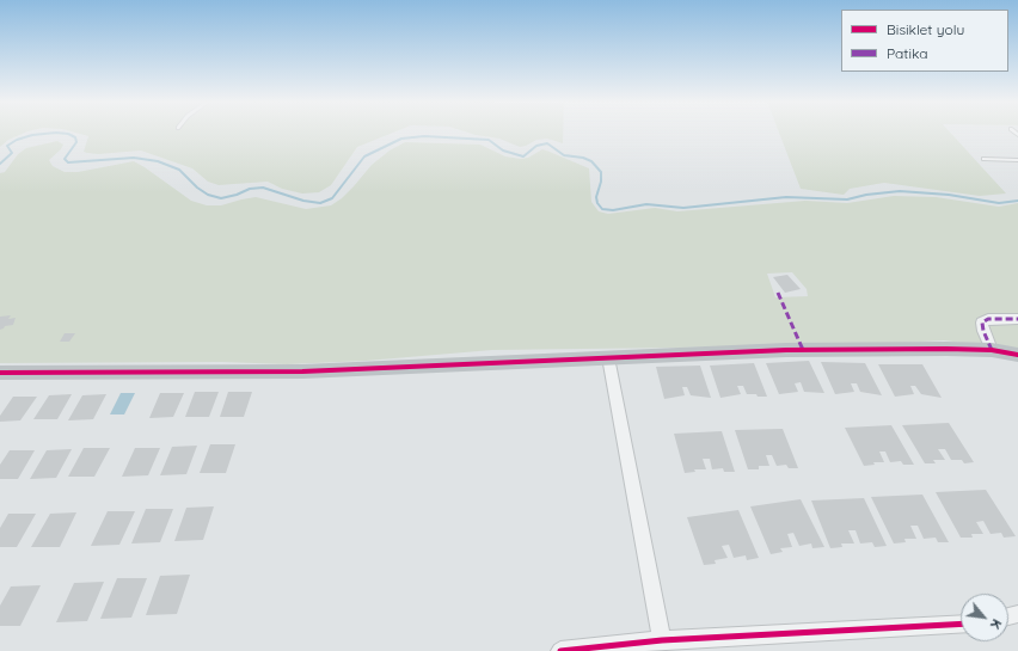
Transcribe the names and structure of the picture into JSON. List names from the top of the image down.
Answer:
{
  "legend": ["Bisiklet yolu", "Patika"],
  "north": "bottom right"
}
